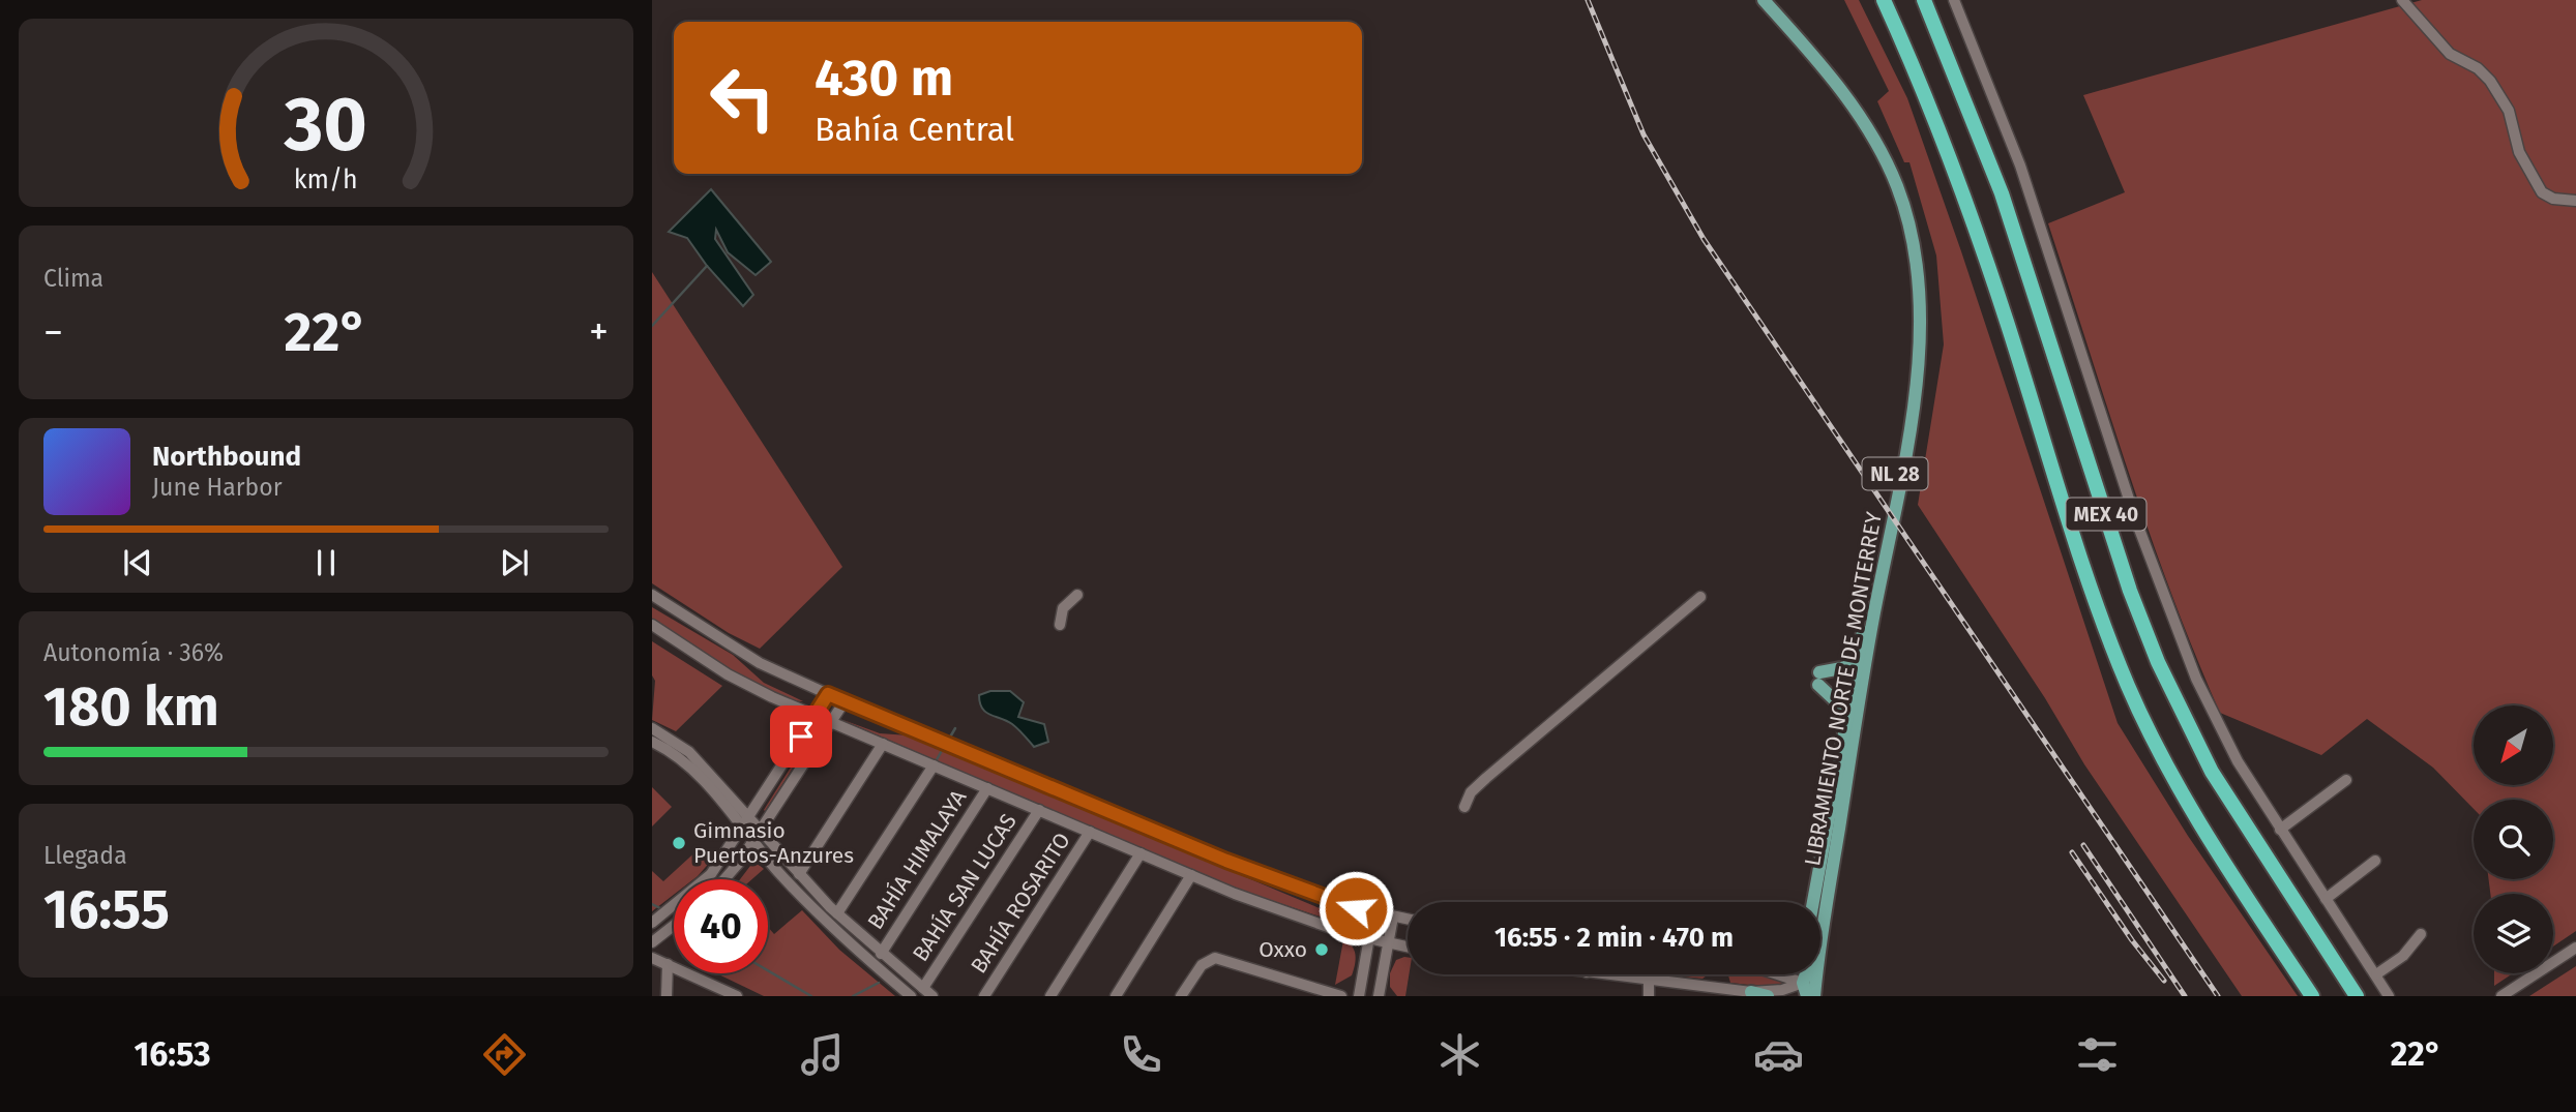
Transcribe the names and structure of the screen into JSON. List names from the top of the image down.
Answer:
{
  "streets": {
    "highway": ["MEX 40"],
    "main road": ["NL 28", "LIBRAMIENTO NORTE DE MONTERREY"],
    "street": ["BAHÍA HIMALAYA", "BAHÍA SAN LUCAS", "BAHÍA ROSARITO"]
  },
  "places": ["Gimnasio Puertos-Anzures", "Oxxo"],
  "north": "bottom left",
  "page": {
    "turn": ["430 m", "Bahía Central"],
    "tile": [
      "Clima",
      ["Autonomía · 36%", "180 km"],
      ["Llegada", "16:55"]
    ],
    "heat": ["−", "22°", "+"],
    "song": ["Northbound", "June Harbor"],
    "limit": "40",
    "trip": "16:55 · 2 min · 470 m",
    "tabs": ["16:53", "22°"],
    "gauge": ["30", "km/h"]
  }
}
